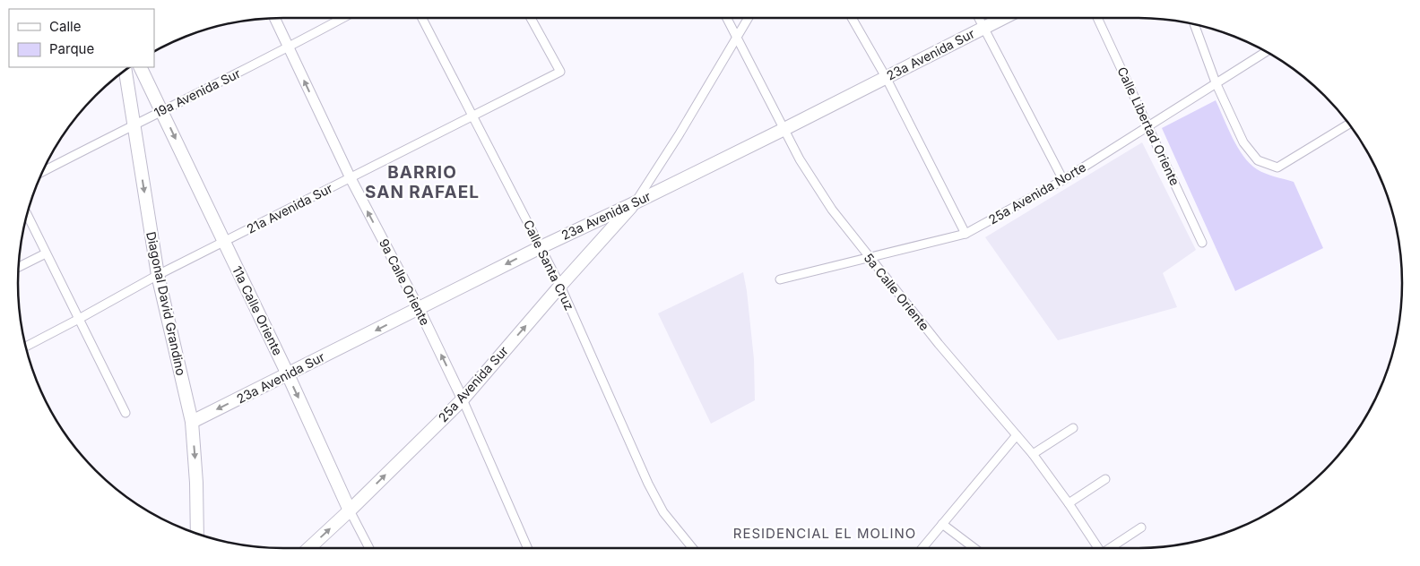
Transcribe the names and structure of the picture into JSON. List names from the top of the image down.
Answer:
{
  "streets": {
    "main road": [
      "23a Avenida Sur",
      "Diagonal David Grandino",
      "11a Calle Oriente",
      "25a Avenida Sur"
    ],
    "street": [
      "19a Avenida Sur",
      "Calle Libertad Oriente",
      "25a Avenida Norte",
      "21a Avenida Sur",
      "Calle Santa Cruz",
      "9a Calle Oriente",
      "5a Calle Oriente"
    ]
  },
  "crossings": [
    ["23a Avenida Sur", "Calle Santa Cruz"],
    ["23a Avenida Sur", "9a Calle Oriente"],
    ["23a Avenida Sur", "5a Calle Oriente"],
    ["23a Avenida Sur", "Diagonal David Grandino"],
    ["23a Avenida Sur", "11a Calle Oriente"],
    ["23a Avenida Sur", "25a Avenida Sur"],
    ["19a Avenida Sur", "9a Calle Oriente"],
    ["19a Avenida Sur", "Diagonal David Grandino"],
    ["19a Avenida Sur", "11a Calle Oriente"],
    ["Calle Libertad Oriente", "25a Avenida Norte"],
    ["25a Avenida Norte", "5a Calle Oriente"],
    ["21a Avenida Sur", "Calle Santa Cruz"],
    ["21a Avenida Sur", "9a Calle Oriente"],
    ["21a Avenida Sur", "Diagonal David Grandino"],
    ["21a Avenida Sur", "11a Calle Oriente"],
    ["Calle Santa Cruz", "25a Avenida Sur"],
    ["9a Calle Oriente", "25a Avenida Sur"],
    ["11a Calle Oriente", "25a Avenida Sur"]
  ],
  "one_way": [
    "23a Avenida Sur",
    "9a Calle Oriente",
    "Diagonal David Grandino",
    "11a Calle Oriente",
    "25a Avenida Sur"
  ],
  "districts": ["BARRIO SAN RAFAEL", "RESIDENCIAL EL MOLINO"],
  "legend": ["Calle", "Parque"]
}
